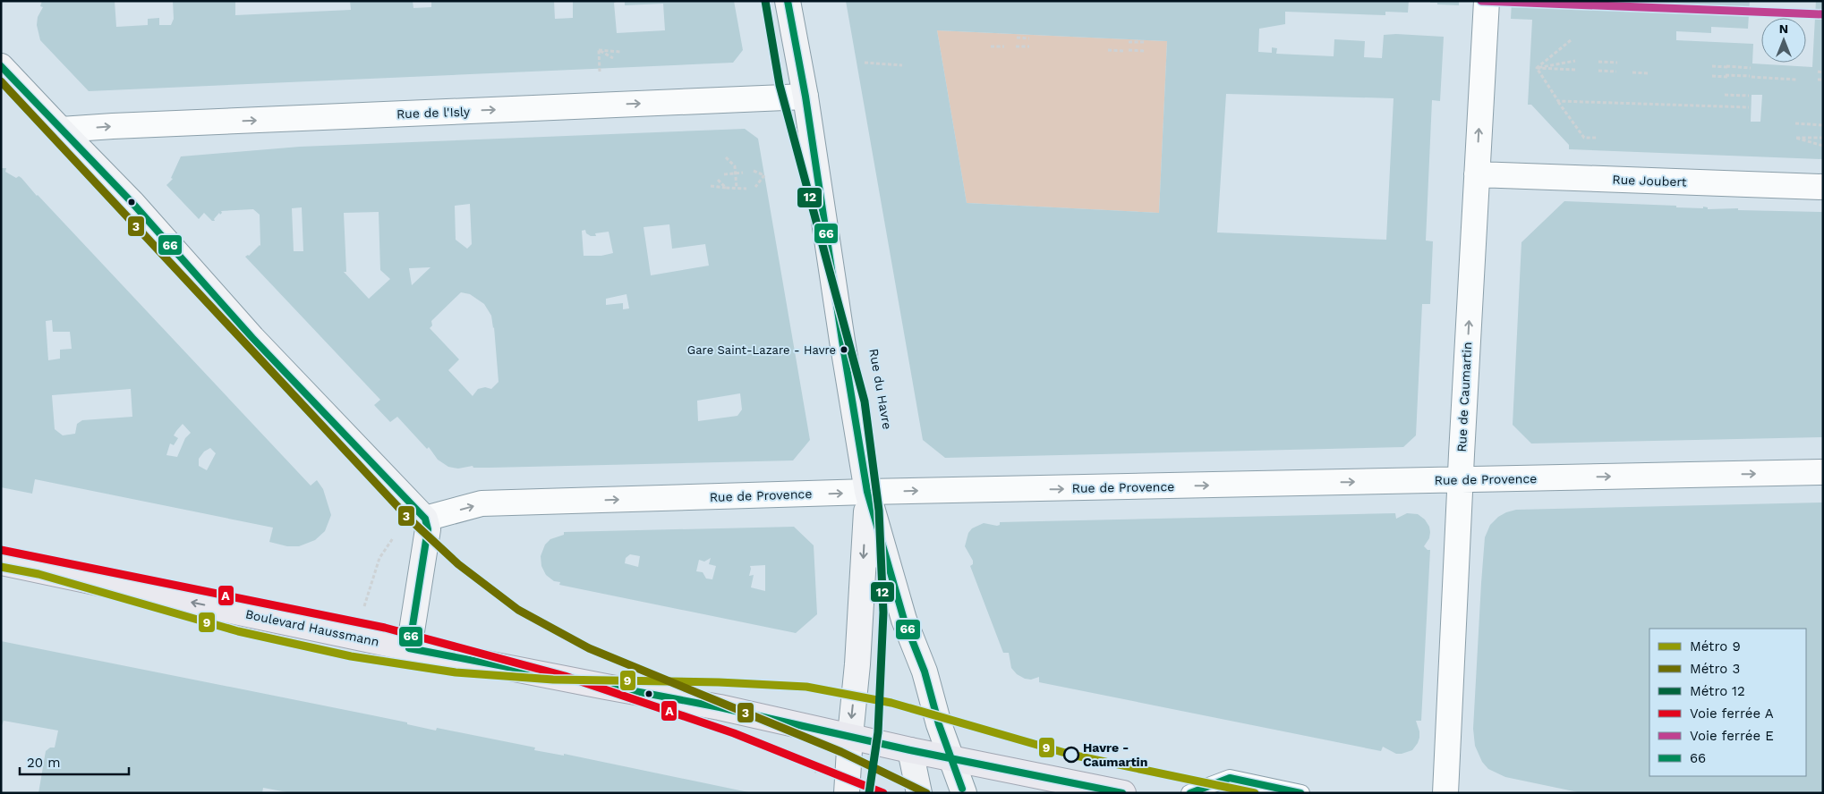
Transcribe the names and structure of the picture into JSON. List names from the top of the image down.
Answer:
{
  "streets": {
    "main road": ["Boulevard Haussmann"],
    "street": [
      "Rue de l'Isly",
      "Rue Joubert",
      "Rue de Caumartin",
      "Rue de Provence"
    ]
  },
  "crossings": [
    ["Rue Joubert", "Rue de Caumartin"],
    ["Rue de Caumartin", "Rue de Provence"]
  ],
  "one_way": ["Rue de l'Isly", "Rue de Caumartin", "Rue de Provence"],
  "places": ["Gare Saint-Lazare - Havre", "Havre - Caumartin"],
  "lines": [
    "metro line 12",
    "rail line E",
    "transit line 66",
    "metro line 3",
    "rail line A",
    "metro line 9"
  ],
  "legend": [
    "Métro 9",
    "Métro 3",
    "Métro 12",
    "Voie ferrée A",
    "Voie ferrée E",
    "66"
  ],
  "scale_bar": "20 m",
  "north": "top"
}
